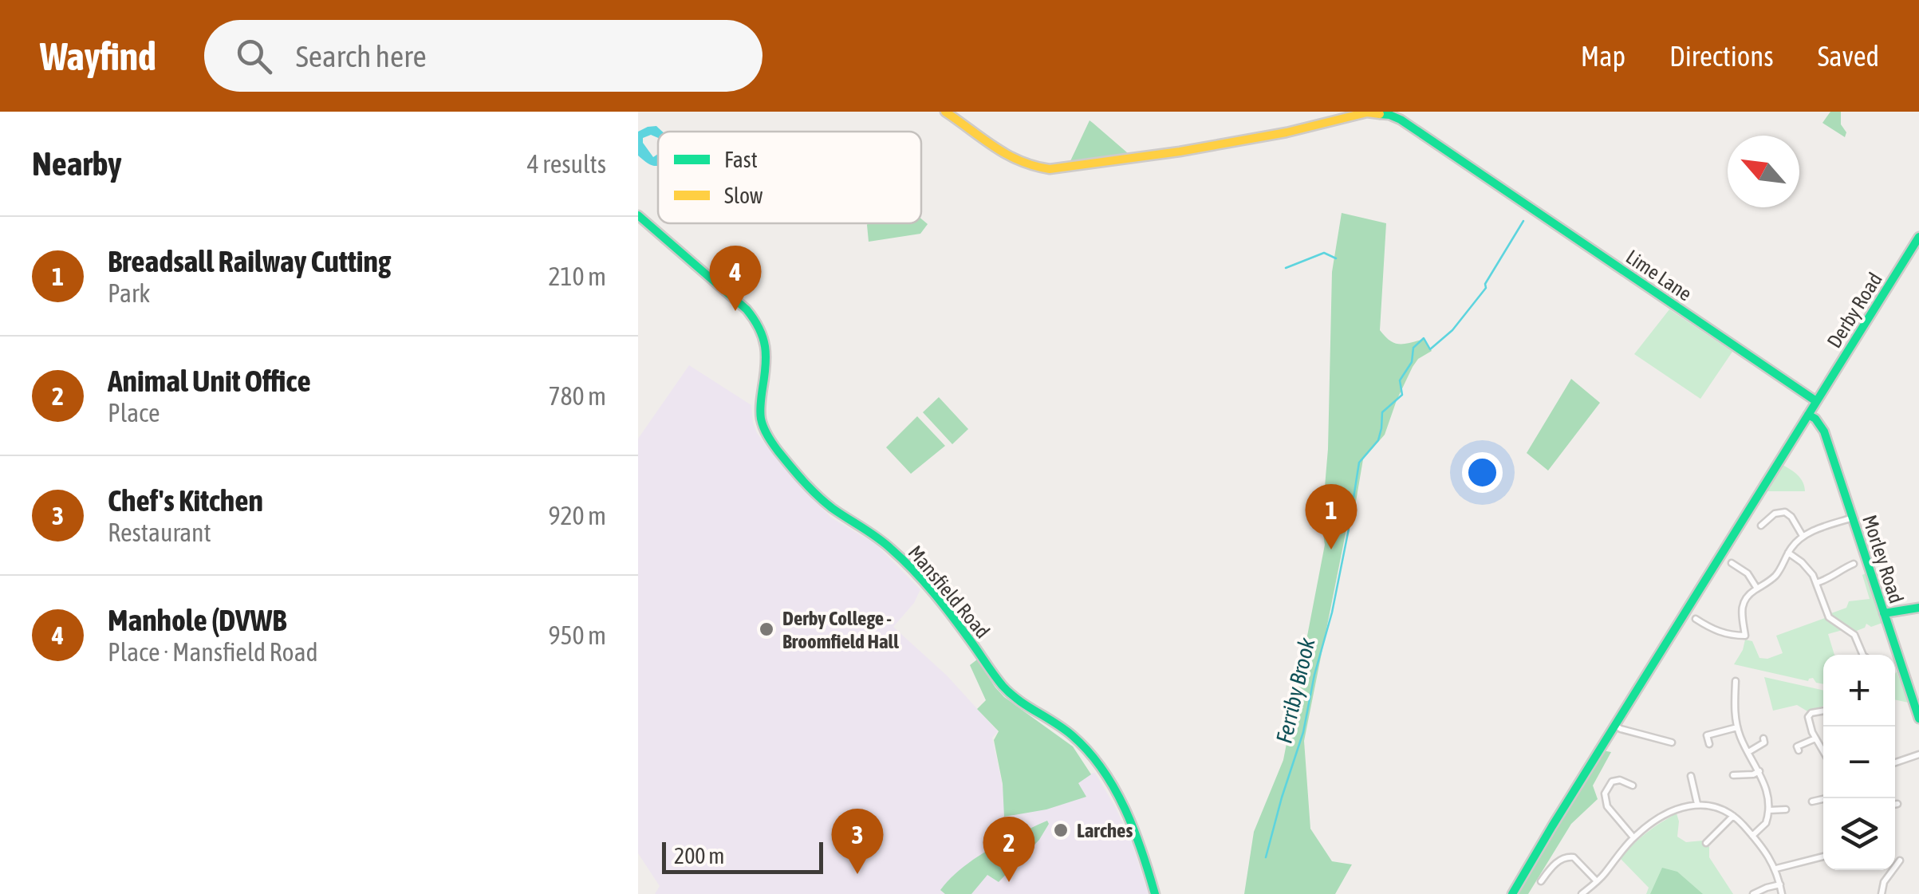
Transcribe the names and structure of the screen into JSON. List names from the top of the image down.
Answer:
{
  "streets": {
    "street": [
      "Lime Lane",
      "Derby Road",
      "Morley Road",
      "Mansfield Road"
    ]
  },
  "crossings": [
    ["Lime Lane", "Derby Road"]
  ],
  "water": ["Ferriby Brook"],
  "places": ["Derby College - Broomfield Hall", "Larches"],
  "legend": ["Fast", "Slow"],
  "scale_bar": "200 m",
  "north": "top left",
  "page": {
    "header": "Wayfind",
    "search": "Search here",
    "nav": ["Map", "Directions", "Saved"],
    "heading": ["Nearby", "4 results"],
    "list": [
      {
        "mark": "1",
        "name": "Breadsall Railway Cutting",
        "note": "Park",
        "value": "210 m"
      },
      {
        "mark": "2",
        "name": "Animal Unit Office",
        "note": "Place",
        "value": "780 m"
      },
      {
        "mark": "3",
        "name": "Chef's Kitchen",
        "note": "Restaurant",
        "value": "920 m"
      },
      {
        "mark": "4",
        "name": "Manhole (DVWB",
        "note": "Place · Mansfield Road",
        "value": "950 m"
      }
    ],
    "pins": [
      "4",
      "1",
      "3",
      "2"
    ],
    "map_buttons": ["+", "−"],
    "scale": "200 m"
  }
}
